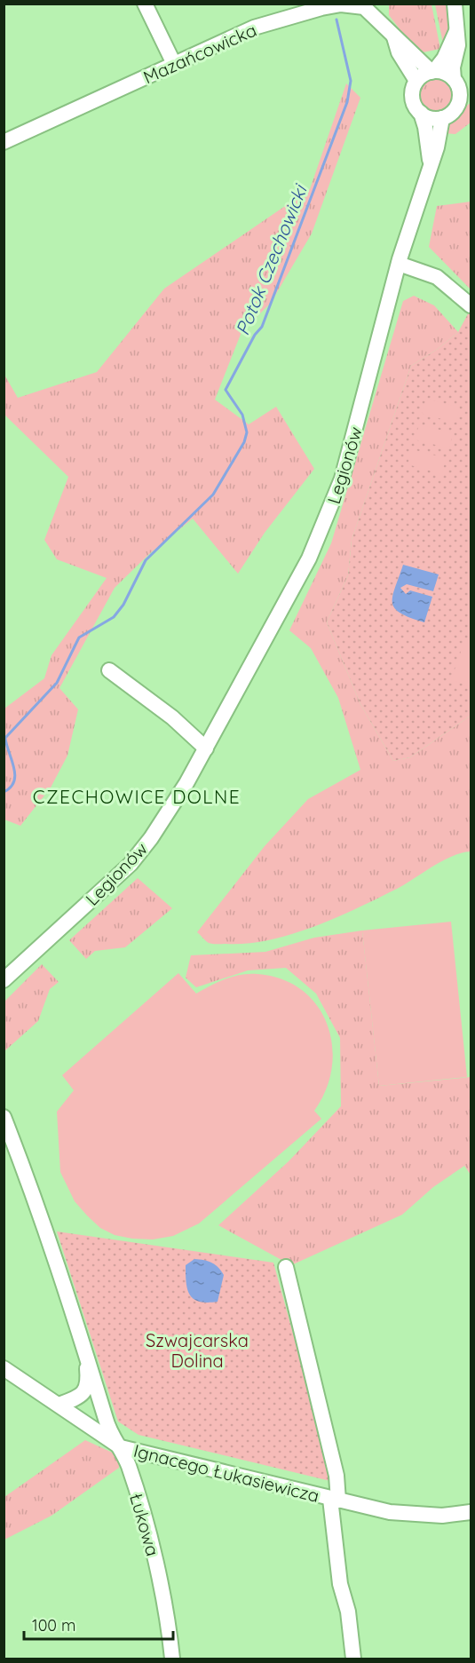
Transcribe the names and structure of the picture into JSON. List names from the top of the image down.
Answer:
{
  "streets": {
    "street": [
      "Mazańcowicka",
      "Legionów",
      "Ignacego Łukasiewicza",
      "Łukowa"
    ]
  },
  "crossings": [
    ["Mazańcowicka", "Legionów"],
    ["Ignacego Łukasiewicza", "Łukowa"]
  ],
  "districts": ["CZECHOWICE DOLNE"],
  "water": ["Potok Czechowicki"],
  "parks": ["Szwajcarska Dolina"],
  "scale_bar": "100 m"
}
